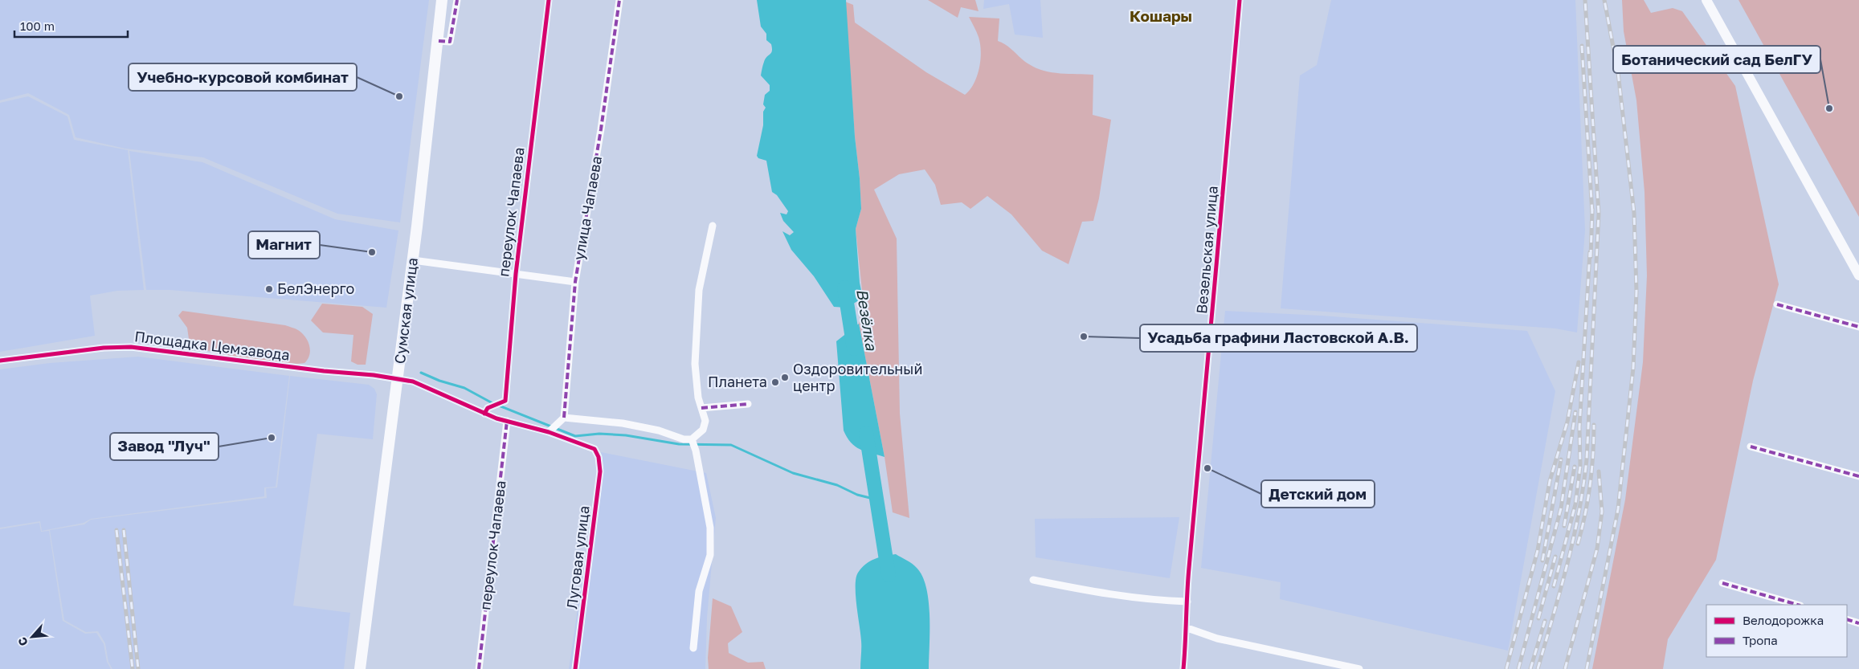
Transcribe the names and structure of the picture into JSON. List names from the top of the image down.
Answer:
{
  "streets": {
    "main road": ["Сумская улица"],
    "street": [
      "улица Чапаева",
      "переулок Чапаева",
      "Везельская улица",
      "Площадка Цемзавода",
      "Луговая улица"
    ]
  },
  "crossings": [
    ["переулок Чапаева", "Площадка Цемзавода"],
    ["Сумская улица", "Площадка Цемзавода"],
    ["Площадка Цемзавода", "Луговая улица"]
  ],
  "districts": ["Кошары"],
  "water": ["Везёлка"],
  "places": [
    "Учебно-курсовой комбинат",
    "Ботанический сад БелГУ",
    "Магнит",
    "БелЭнерго",
    "Усадьба графини Ластовской А.В.",
    "Оздоровительный центр",
    "Планета",
    "Завод \"Луч\"",
    "Детский дом"
  ],
  "legend": ["Велодорожка", "Тропа"],
  "scale_bar": "100 m",
  "north": "bottom left"
}
